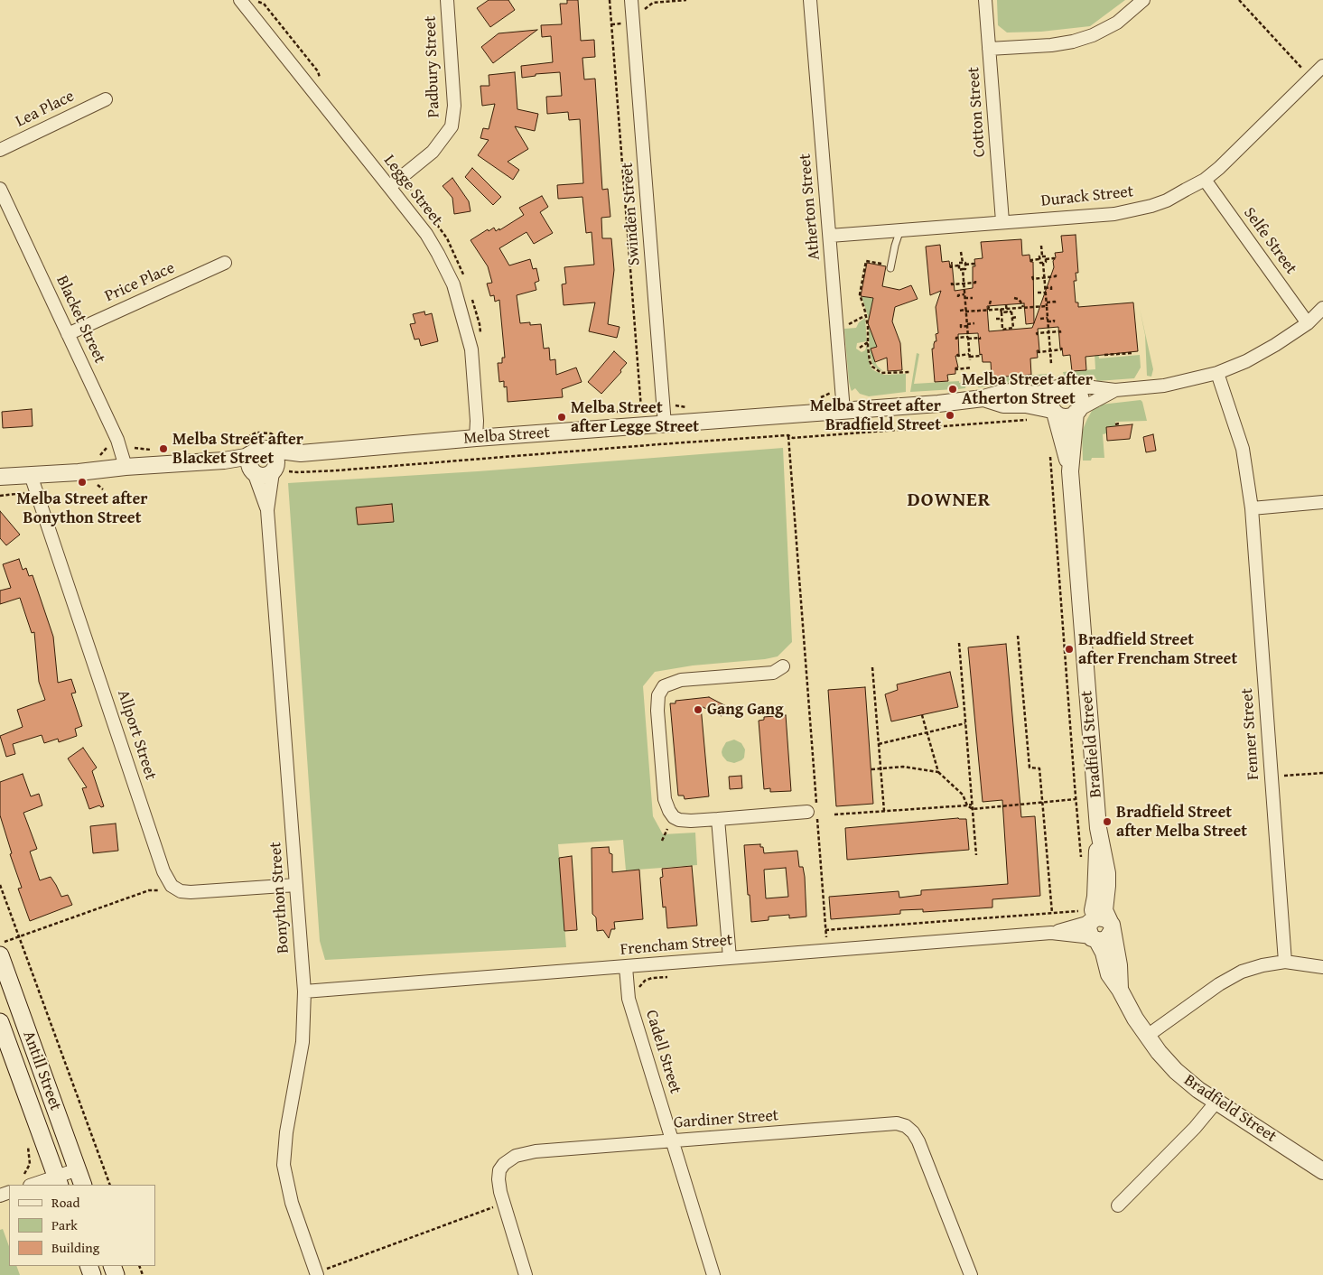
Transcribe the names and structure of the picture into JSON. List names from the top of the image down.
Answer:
{
  "streets": {
    "main road": ["Antill Street"],
    "street": [
      "Padbury Street",
      "Lea Place",
      "Cotton Street",
      "Legge Street",
      "Durack Street",
      "Atherton Street",
      "Swinden Street",
      "Selfe Street",
      "Price Place",
      "Blacket Street",
      "Melba Street",
      "Fenner Street",
      "Allport Street",
      "Bradfield Street",
      "Bonython Street",
      "Frencham Street",
      "Cadell Street",
      "Gardiner Street"
    ]
  },
  "crossings": [
    ["Padbury Street", "Legge Street"],
    ["Cotton Street", "Durack Street"],
    ["Legge Street", "Melba Street"],
    ["Durack Street", "Atherton Street"],
    ["Durack Street", "Selfe Street"],
    ["Atherton Street", "Melba Street"],
    ["Swinden Street", "Melba Street"],
    ["Selfe Street", "Melba Street"],
    ["Price Place", "Blacket Street"],
    ["Blacket Street", "Melba Street"],
    ["Melba Street", "Fenner Street"],
    ["Melba Street", "Allport Street"],
    ["Melba Street", "Bradfield Street"],
    ["Melba Street", "Bonython Street"],
    ["Bradfield Street", "Frencham Street"],
    ["Bonython Street", "Frencham Street"],
    ["Frencham Street", "Cadell Street"],
    ["Cadell Street", "Gardiner Street"]
  ],
  "districts": ["DOWNER"],
  "places": [
    "Melba Street after Atherton Street",
    "Melba Street after Bradfield Street",
    "Melba Street after Legge Street",
    "Melba Street after Blacket Street",
    "Melba Street after Bonython Street",
    "Bradfield Street after Frencham Street",
    "Gang Gang",
    "Bradfield Street after Melba Street"
  ],
  "legend": ["Road", "Park", "Building"]
}
